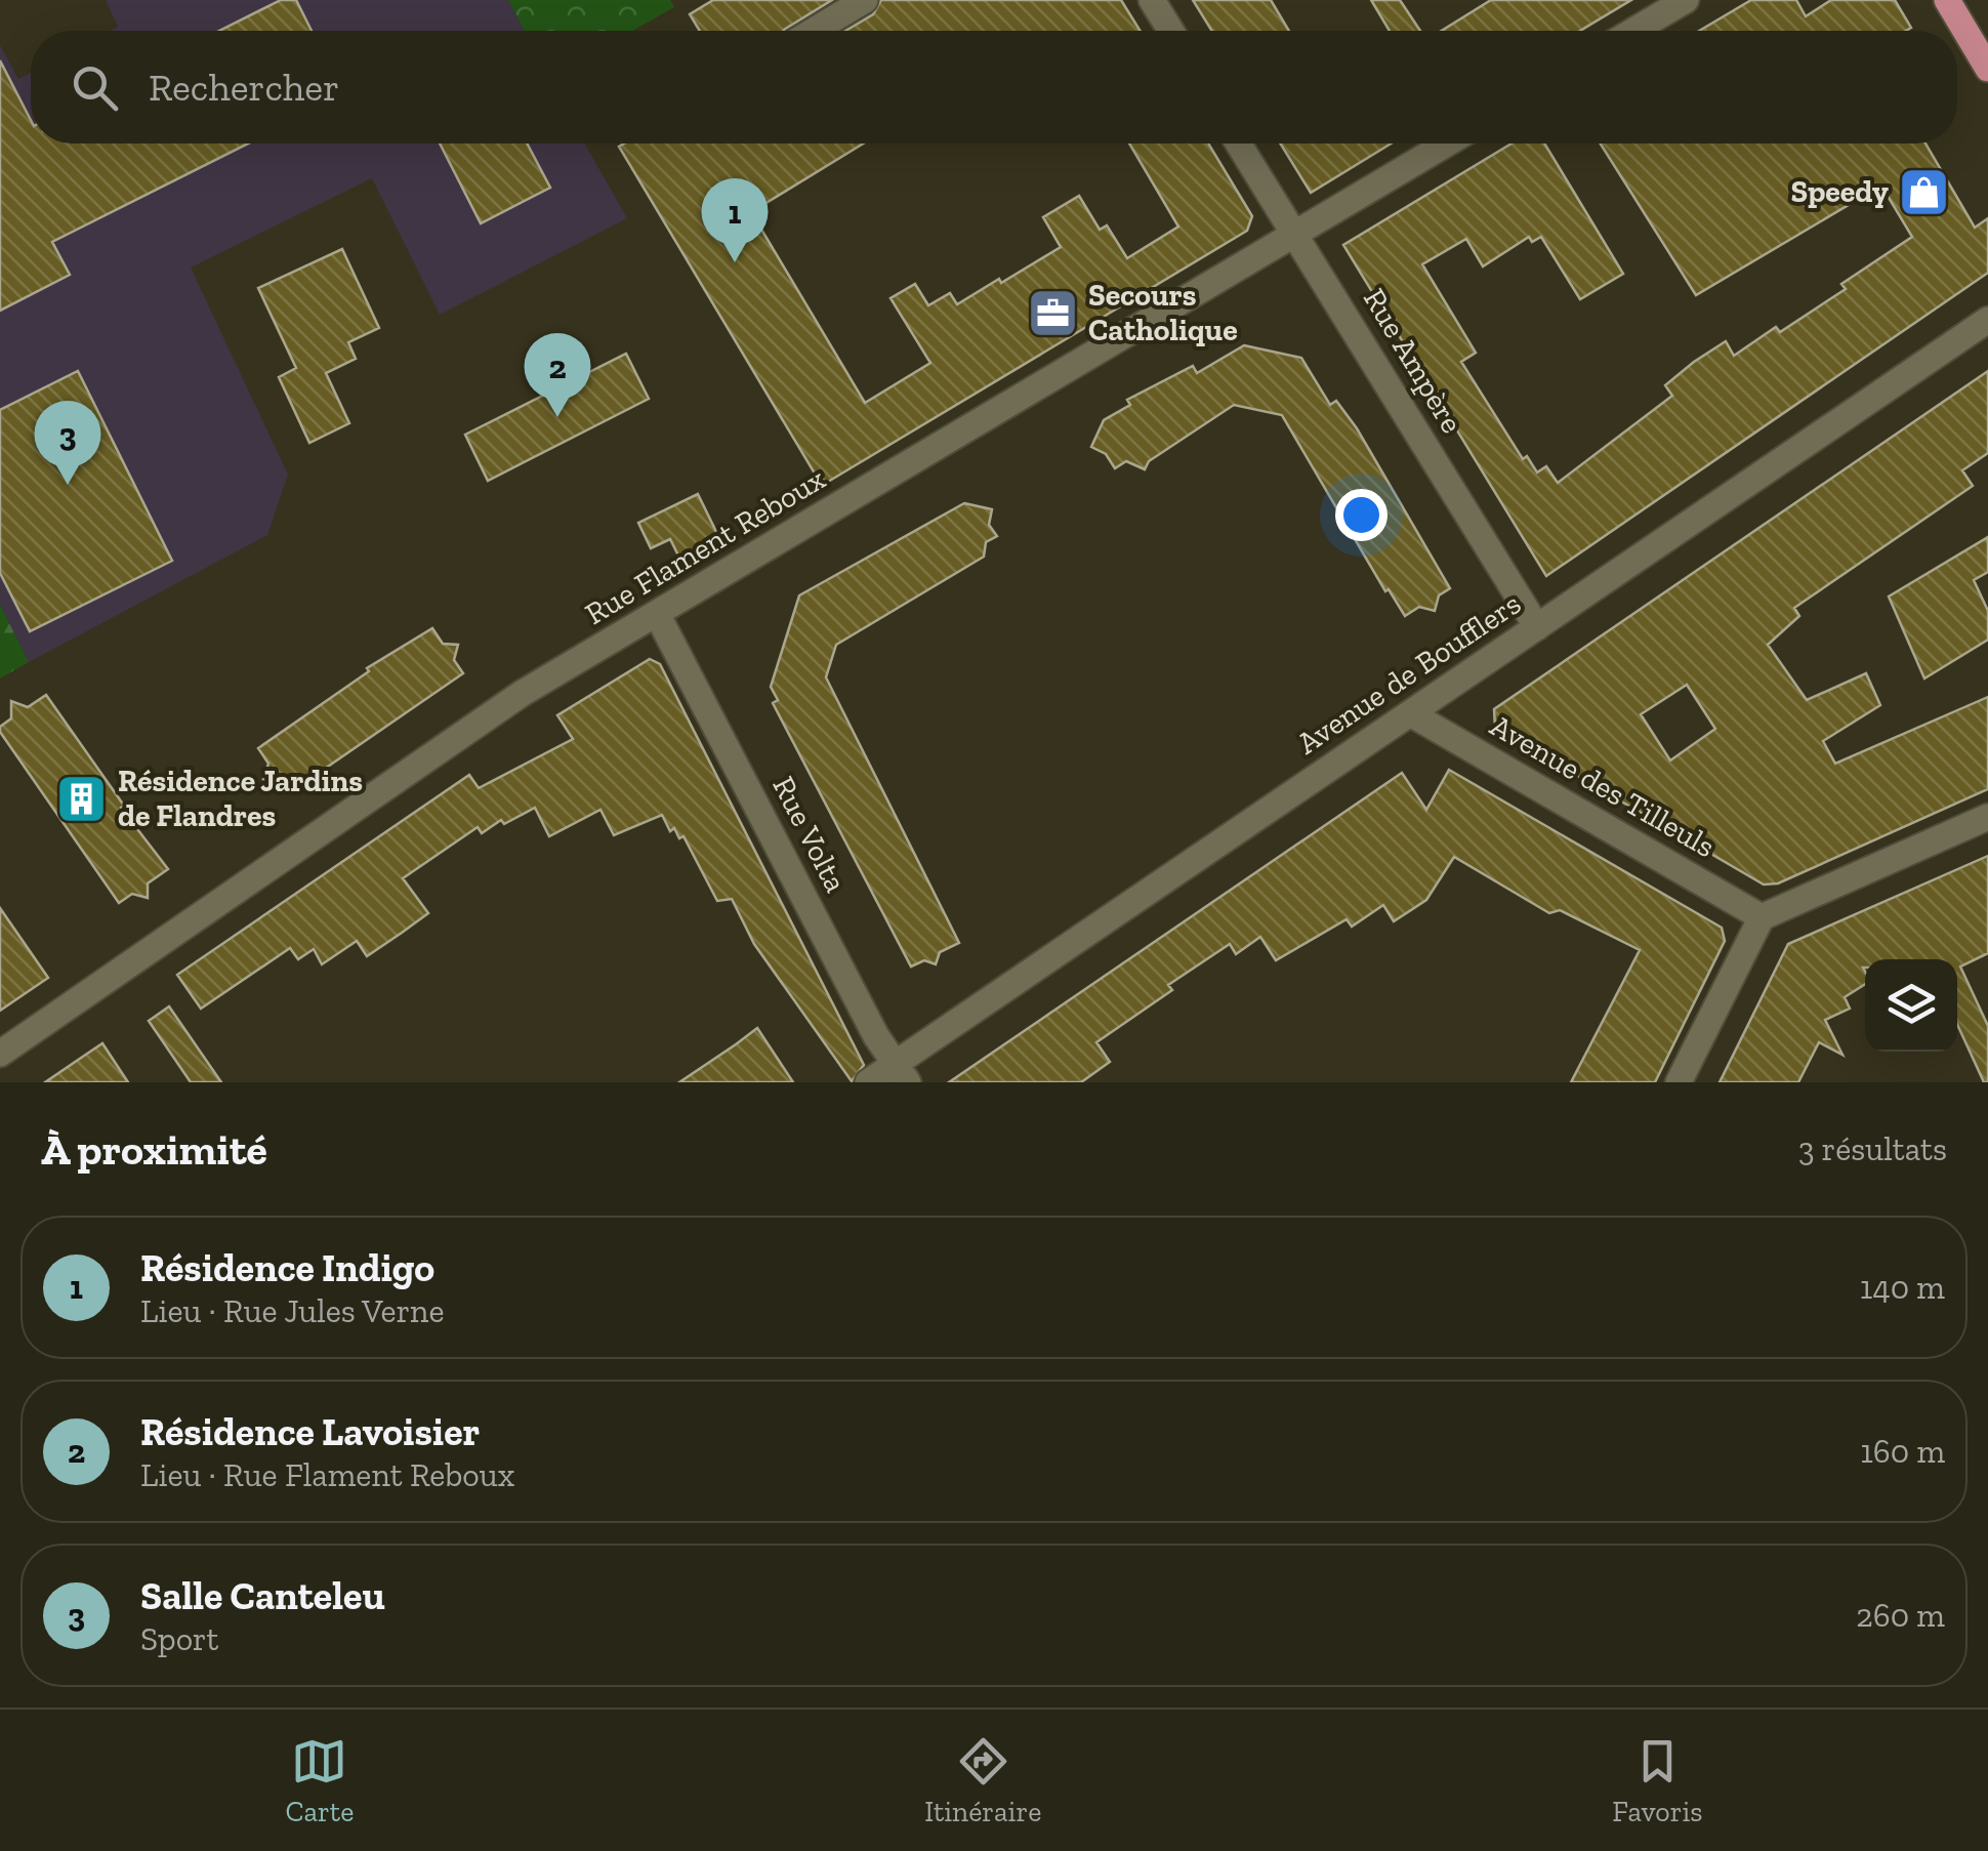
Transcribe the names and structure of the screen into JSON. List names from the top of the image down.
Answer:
{
  "streets": {
    "street": [
      "Rue Ampère",
      "Rue Flament Reboux",
      "Avenue de Boufflers",
      "Avenue des Tilleuls",
      "Rue Volta"
    ]
  },
  "crossings": [
    ["Rue Ampère", "Rue Flament Reboux"],
    ["Rue Ampère", "Avenue de Boufflers"],
    ["Rue Flament Reboux", "Rue Volta"],
    ["Avenue de Boufflers", "Avenue des Tilleuls"],
    ["Avenue de Boufflers", "Rue Volta"]
  ],
  "places": {
    "shop": ["Speedy"],
    "office": ["Secours Catholique"],
    "building": ["Résidence Jardins de Flandres"]
  },
  "page": {
    "search": "Rechercher",
    "pins": ["1", "2", "3"],
    "heading": ["À proximité", "3 résultats"],
    "list": [
      {
        "mark": "1",
        "name": "Résidence Indigo",
        "note": "Lieu · Rue Jules Verne",
        "value": "140 m"
      },
      {
        "mark": "2",
        "name": "Résidence Lavoisier",
        "note": "Lieu · Rue Flament Reboux",
        "value": "160 m"
      },
      {
        "mark": "3",
        "name": "Salle Canteleu",
        "note": "Sport",
        "value": "260 m"
      }
    ],
    "nav": ["Carte", "Itinéraire", "Favoris"]
  }
}
